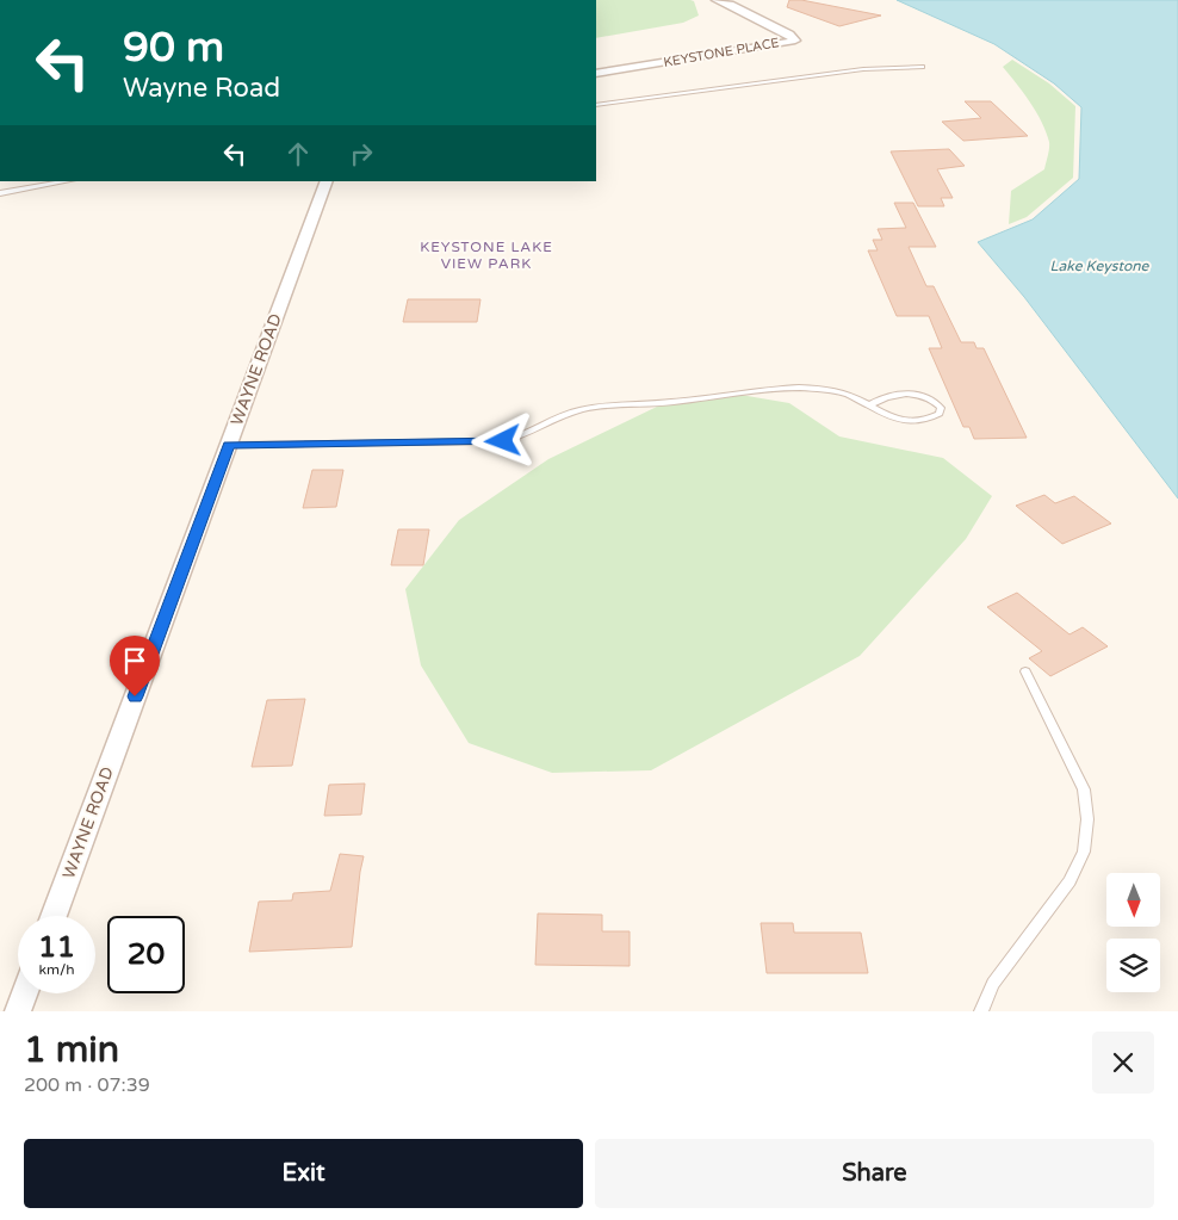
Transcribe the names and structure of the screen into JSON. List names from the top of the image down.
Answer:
{
  "streets": {
    "street": ["KEYSTONE PLACE", "WAYNE ROAD"]
  },
  "districts": ["KEYSTONE LAKE VIEW PARK"],
  "water": ["Lake Keystone"],
  "north": "bottom",
  "page": {
    "turn": ["90 m", "Wayne Road"],
    "speed": "11 km/h",
    "limit": "20",
    "heading": ["1 min", "200 m · 07:39"],
    "buttons": ["Exit", "Share"]
  }
}
